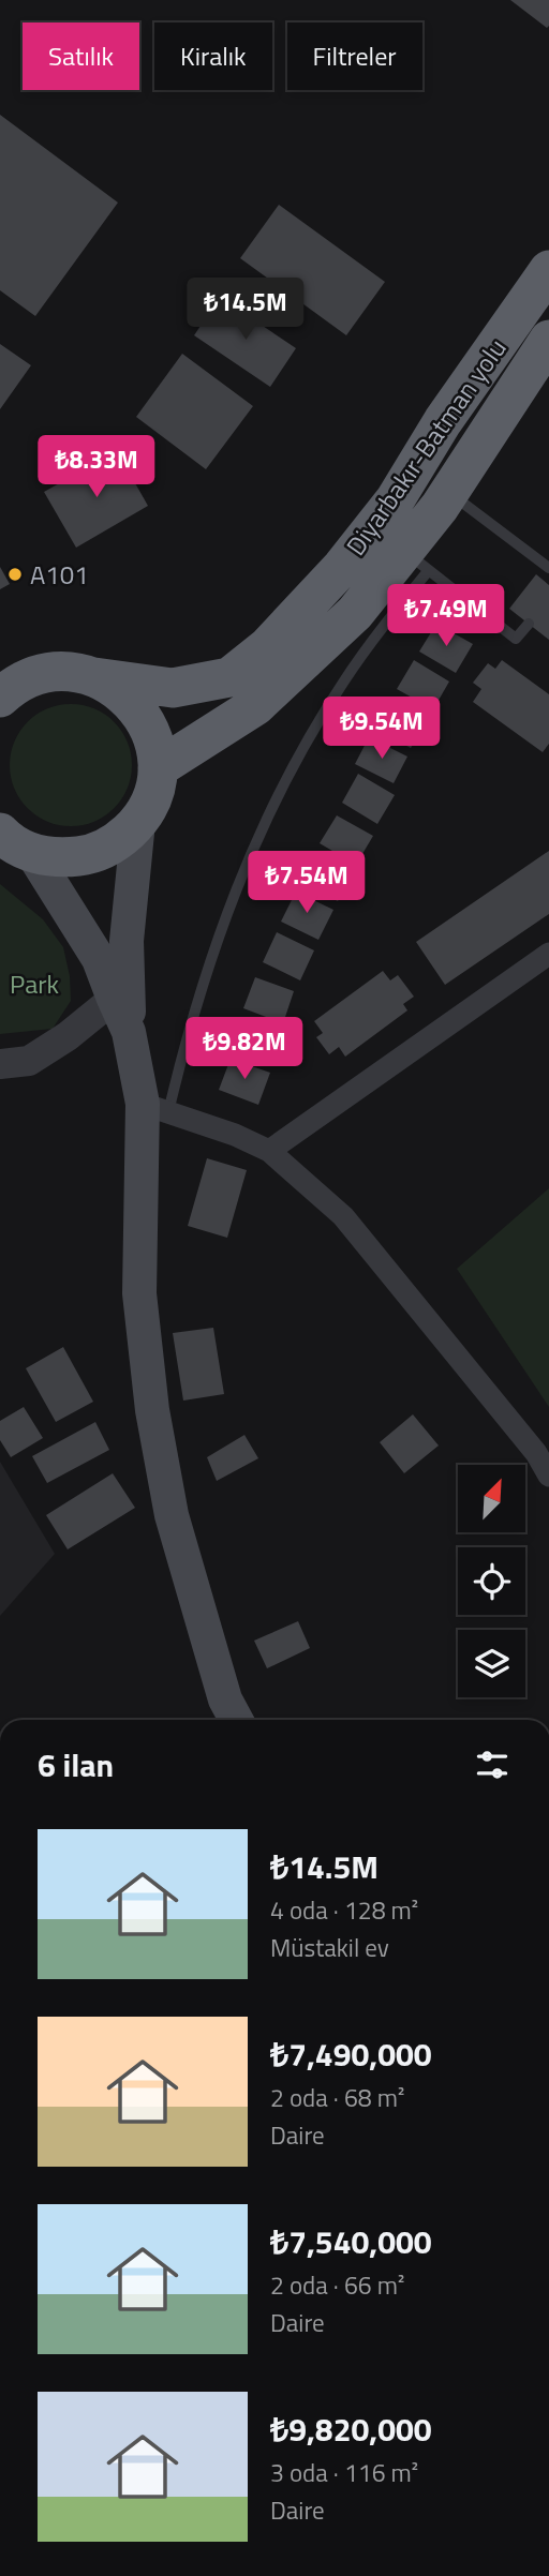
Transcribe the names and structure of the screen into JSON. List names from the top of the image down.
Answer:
{
  "streets": {
    "highway": ["Diyarbakır-Batman yolu"]
  },
  "parks": ["Park"],
  "places": ["A101"],
  "north": "top right",
  "page": {
    "chip": ["Satılık", "Kiralık", "Filtreler"],
    "price": [
      "₺14.5M",
      "₺8.33M",
      "₺7.49M",
      "₺9.54M",
      "₺7.54M",
      "₺9.82M"
    ],
    "heading": "6 ilan",
    "list": [
      {
        "name": "₺14.5M",
        "note": "4 oda · 128 m² · Müstakil ev"
      },
      {
        "name": "₺7,490,000",
        "note": "2 oda · 68 m² · Daire"
      },
      {
        "name": "₺7,540,000",
        "note": "2 oda · 66 m² · Daire"
      },
      {
        "name": "₺9,820,000",
        "note": "3 oda · 116 m² · Daire"
      }
    ]
  }
}
